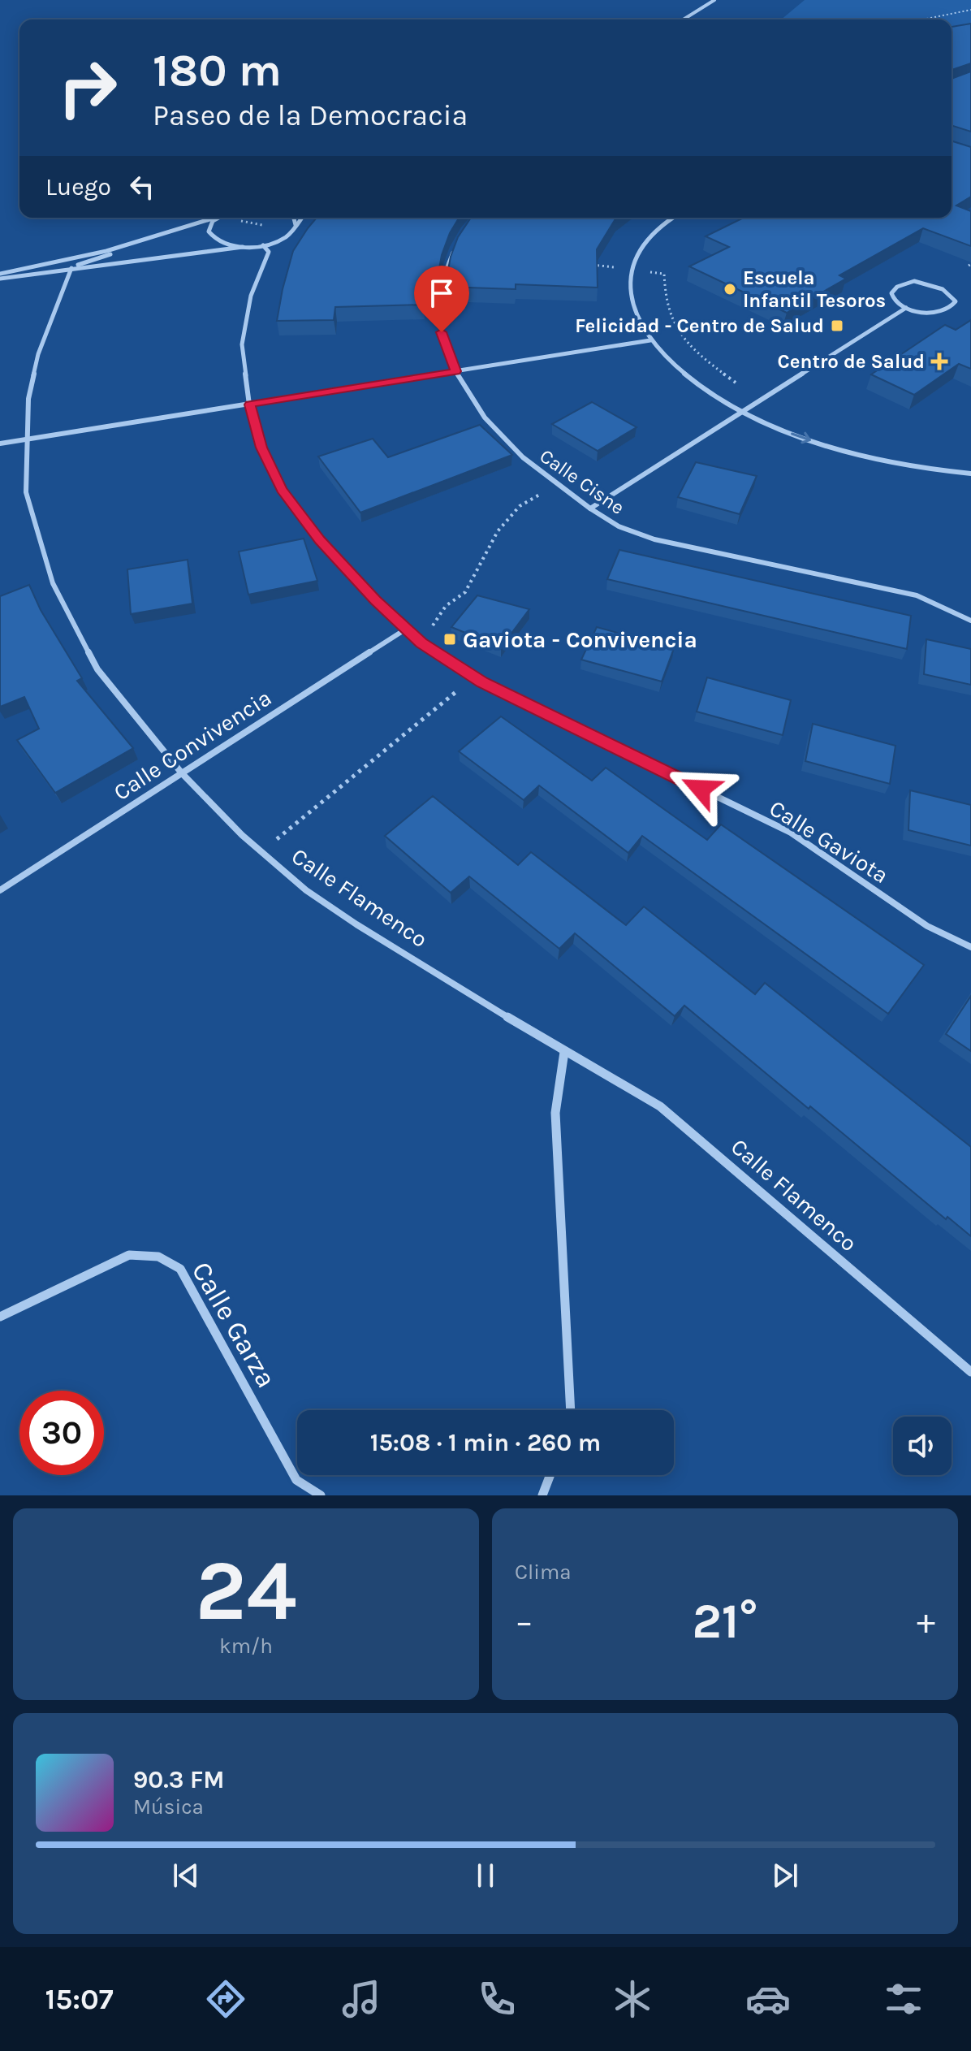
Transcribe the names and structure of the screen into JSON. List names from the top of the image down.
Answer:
{
  "streets": {
    "street": [
      "Calle Cisne",
      "Calle Convivencia",
      "Calle Gaviota",
      "Calle Flamenco",
      "Calle Garza"
    ]
  },
  "crossings": [
    ["Calle Convivencia", "Calle Gaviota"],
    ["Calle Convivencia", "Calle Flamenco"]
  ],
  "places": {
    "other": ["Escuela Infantil Tesoros"],
    "transit": ["Felicidad - Centro de Salud", "Gaviota - Convivencia"],
    "health": ["Centro de Salud"]
  },
  "page": {
    "turn": ["180 m", "Paseo de la Democracia"],
    "then": "Luego",
    "limit": "30",
    "trip": "15:08 · 1 min · 260 m",
    "tile": [
      ["24", "km/h"],
      "Clima"
    ],
    "heat": ["−", "21°", "+"],
    "song": ["90.3 FM", "Música"],
    "tabs": "15:07"
  }
}
